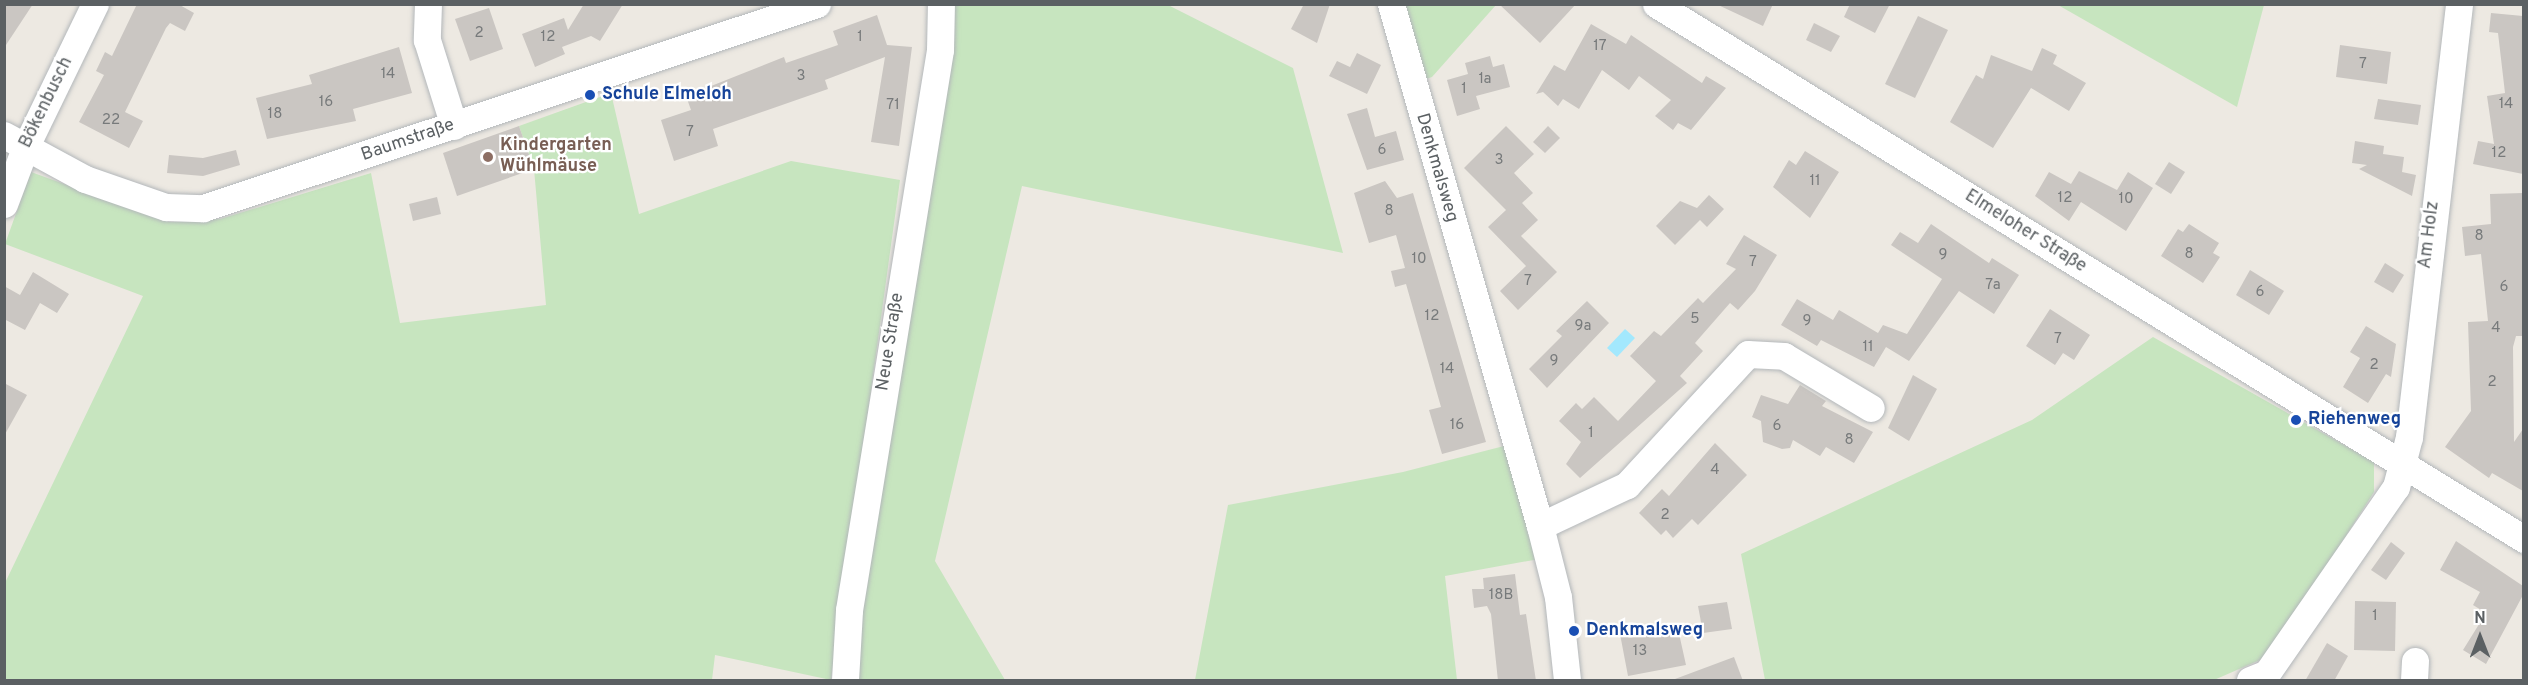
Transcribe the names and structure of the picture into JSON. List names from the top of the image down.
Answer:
{
  "streets": {
    "street": [
      "Bökenbusch",
      "Baumstraße",
      "Denkmalsweg",
      "Elmeloher Straße",
      "Am Holz",
      "Neue Straße"
    ]
  },
  "crossings": [
    ["Bökenbusch", "Baumstraße"],
    ["Elmeloher Straße", "Am Holz"]
  ],
  "places": [
    "Schule Elmeloh",
    "Kindergarten Wühlmäuse",
    "Riehenweg",
    "Denkmalsweg"
  ],
  "house_numbers": [
    "2",
    "12",
    "1",
    "17",
    "7",
    "14",
    "3",
    "1a",
    "1",
    "16",
    "14",
    "71",
    "18",
    "22",
    "7",
    "6",
    "12",
    "3",
    "11",
    "12",
    "10",
    "8",
    "8",
    "8",
    "9",
    "10",
    "7",
    "7",
    "7a",
    "6",
    "6",
    "12",
    "5",
    "9",
    "9a",
    "4",
    "7",
    "11",
    "9",
    "2",
    "14",
    "2",
    "16",
    "6",
    "1",
    "8",
    "4",
    "2",
    "18B",
    "1",
    "13"
  ],
  "north": "top"
}
